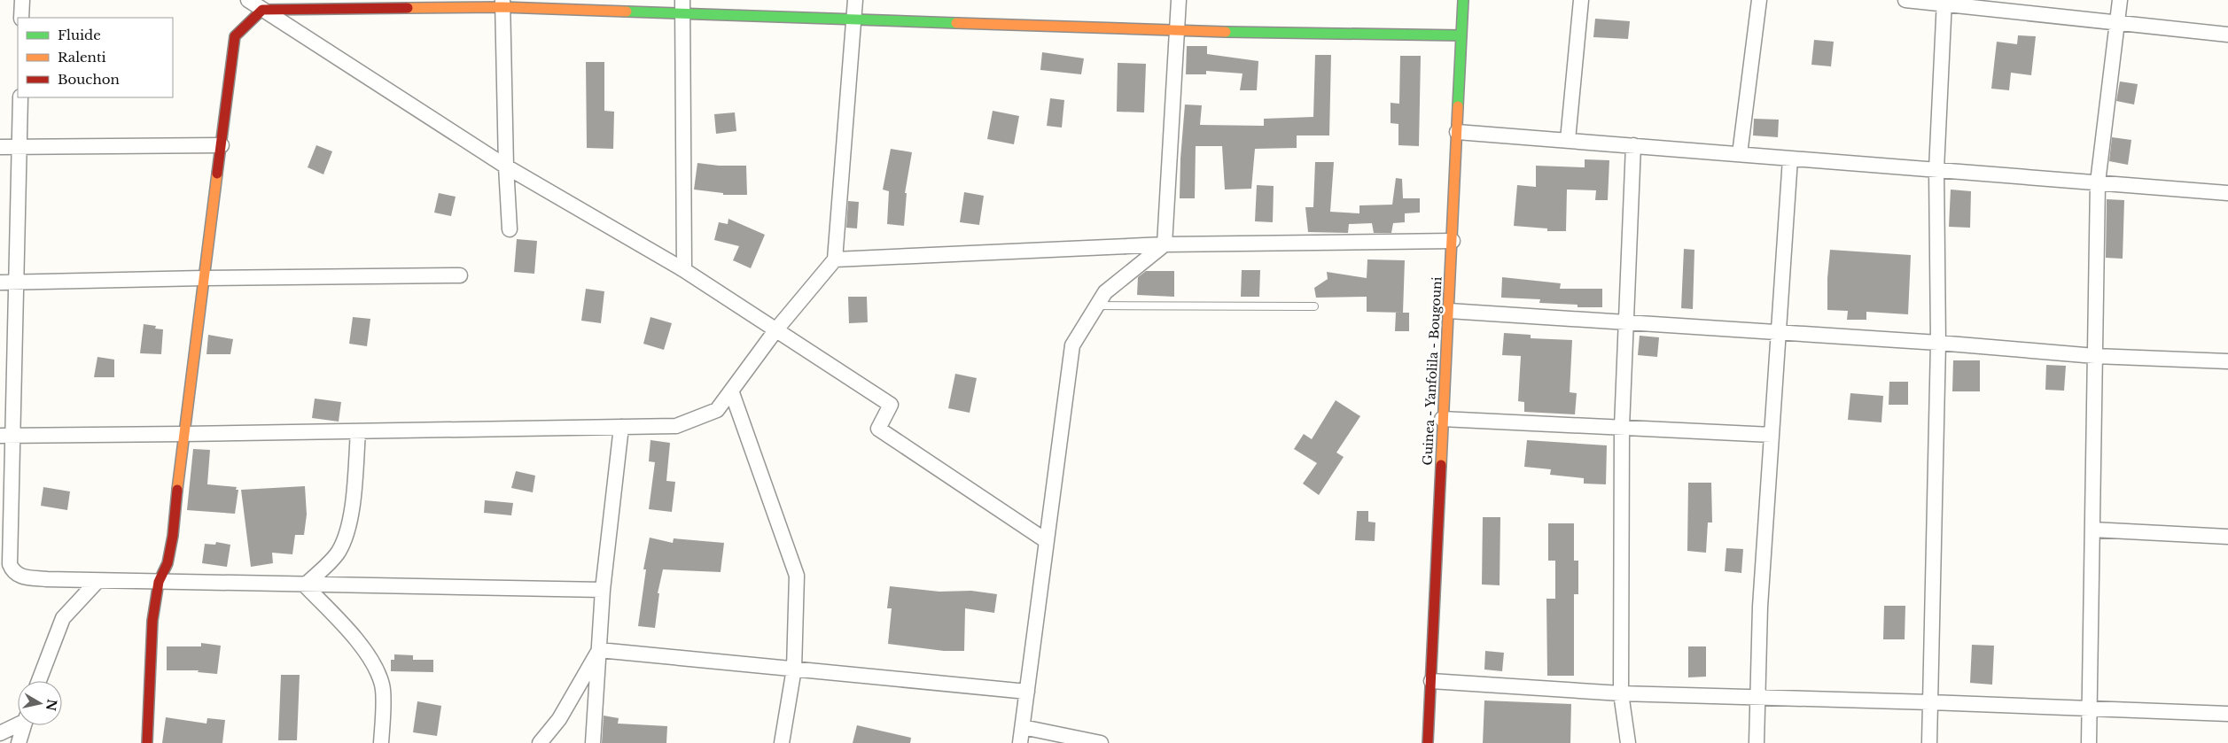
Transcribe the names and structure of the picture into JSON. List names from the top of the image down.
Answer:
{
  "streets": {
    "street": ["Guinea - Yanfolila - Bougouni"]
  },
  "legend": ["Fluide", "Ralenti", "Bouchon"],
  "north": "right"
}
